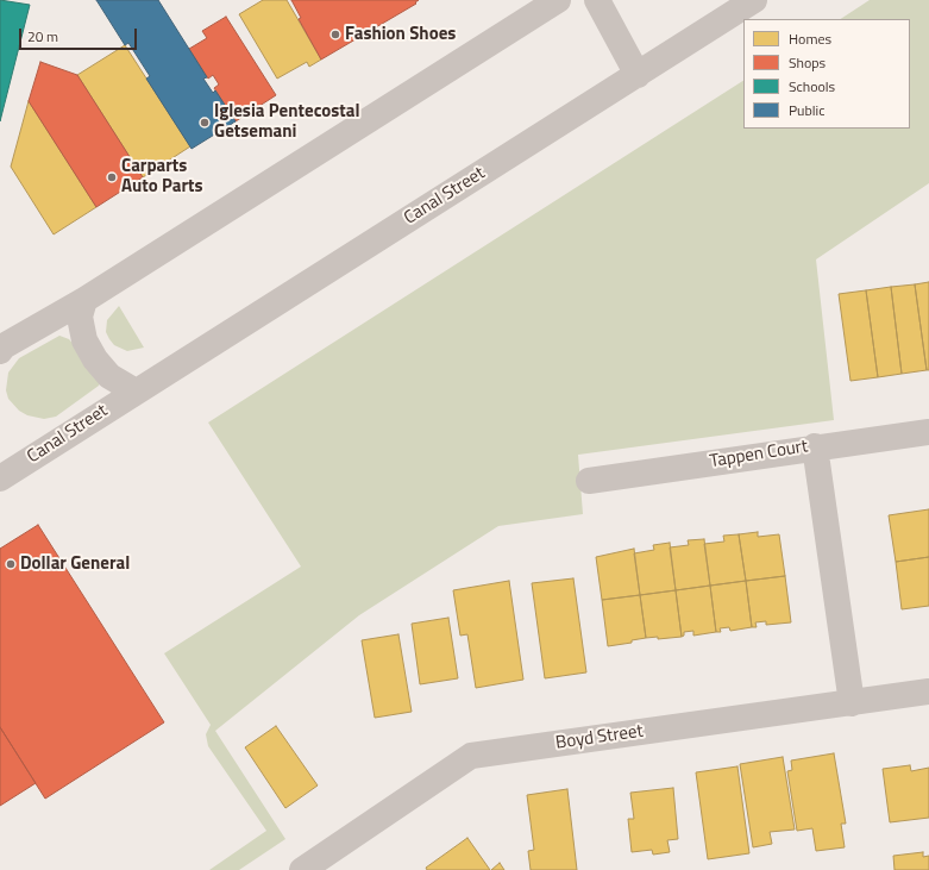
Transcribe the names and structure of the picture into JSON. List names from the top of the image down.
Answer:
{
  "streets": {
    "street": ["Canal Street", "Tappen Court", "Boyd Street"]
  },
  "places": [
    "Fashion Shoes",
    "Iglesia Pentecostal Getsemani",
    "Carparts Auto Parts",
    "Dollar General"
  ],
  "legend": [
    "Homes",
    "Shops",
    "Schools",
    "Public"
  ],
  "scale_bar": "20 m"
}
